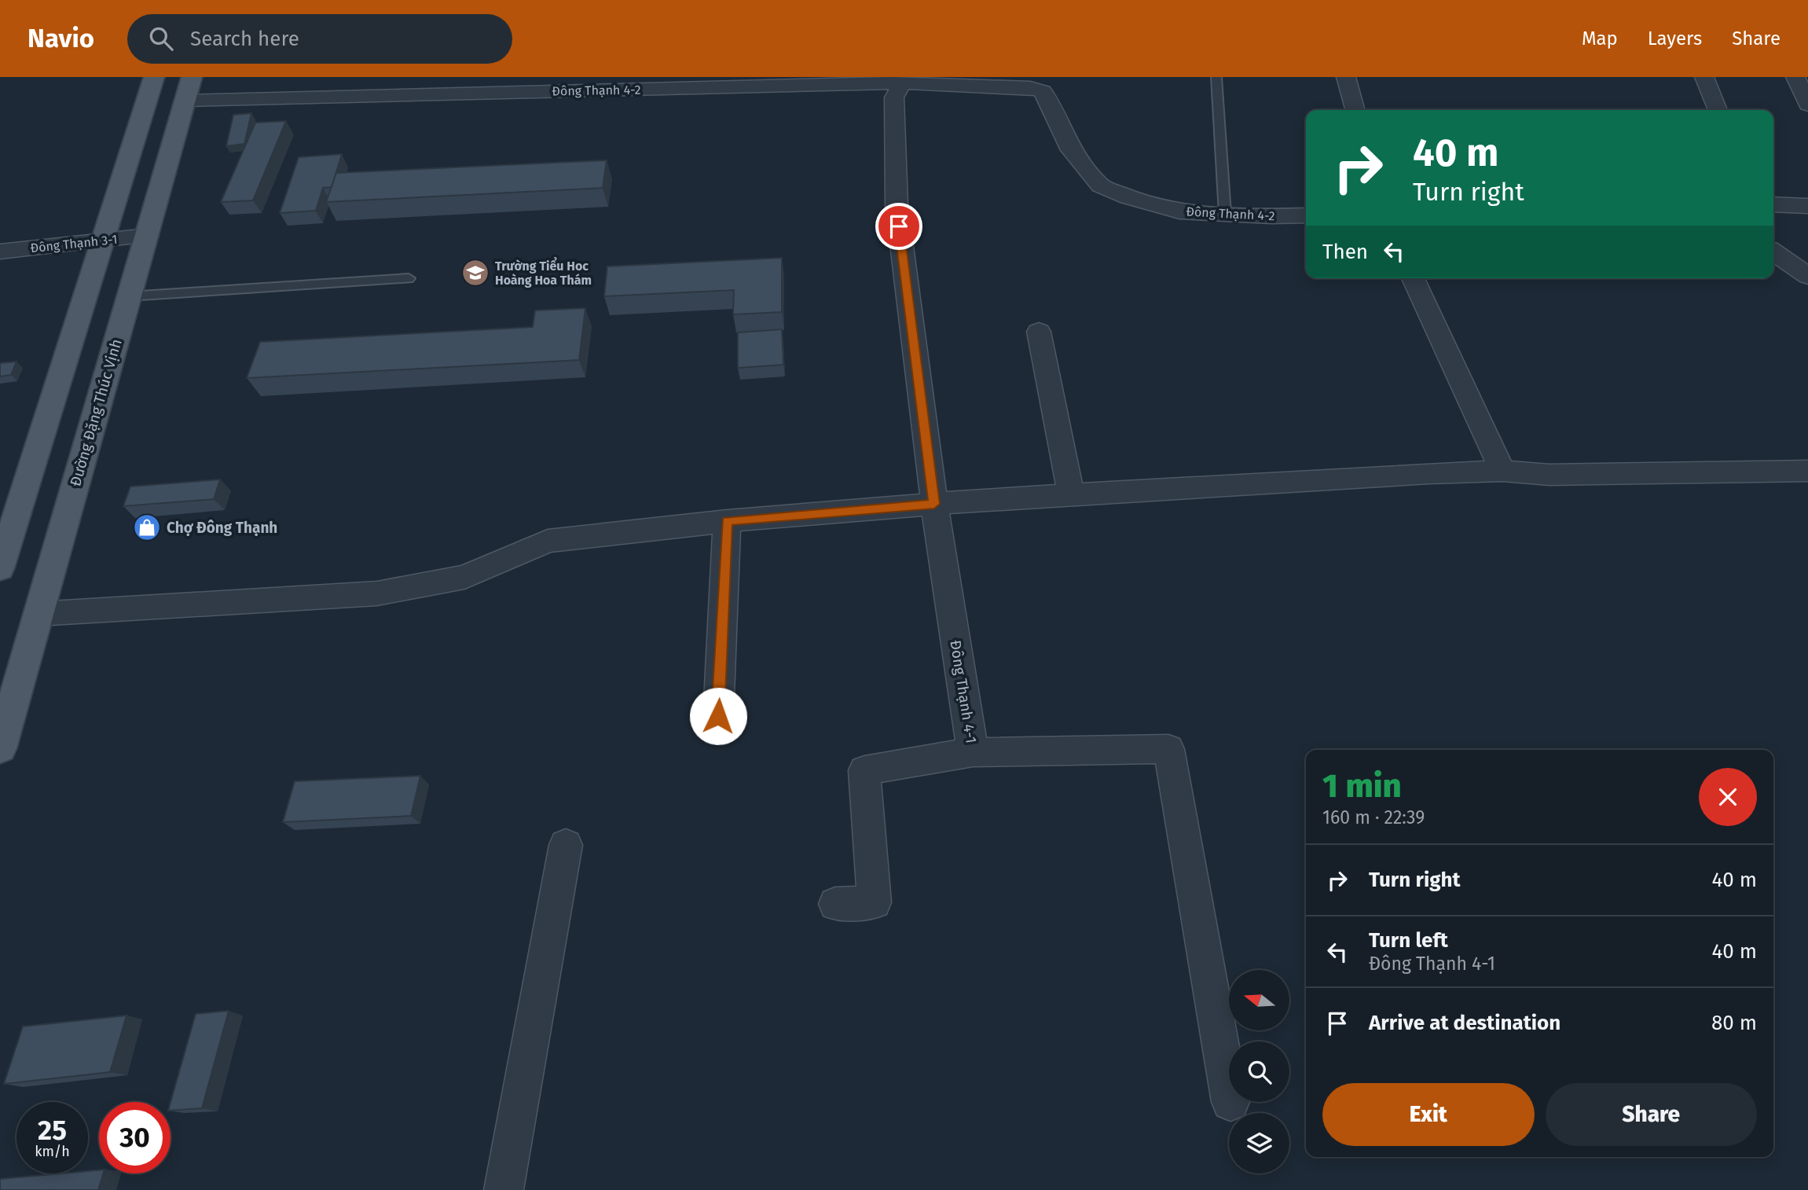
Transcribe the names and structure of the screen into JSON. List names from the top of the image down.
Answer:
{
  "streets": {
    "main road": ["Đường Đặng Thúc Vịnh"],
    "street": ["Đông Thạnh 4-2", "Đông Thạnh 3-1", "Đông Thạnh 4-1"]
  },
  "crossings": [
    ["Đông Thạnh 4-2", "Đường Đặng Thúc Vịnh"],
    ["Đông Thạnh 4-2", "Đông Thạnh 4-1"],
    ["Đông Thạnh 3-1", "Đường Đặng Thúc Vịnh"]
  ],
  "places": {
    "school or university": ["Trường Tiểu Học Hoàng Hoa Thám"],
    "shop": ["Chợ Đông Thạnh"]
  },
  "north": "left",
  "page": {
    "header": "Navio",
    "search": "Search here",
    "nav": ["Map", "Layers", "Share"],
    "turn": ["40 m", "Turn right"],
    "then": "Then",
    "heading": ["1 min", "160 m · 22:39"],
    "list": [
      {
        "name": "Turn right",
        "value": "40 m"
      },
      {
        "name": "Turn left",
        "note": "Đông Thạnh 4-1",
        "value": "40 m"
      },
      {
        "name": "Arrive at destination",
        "value": "80 m"
      }
    ],
    "buttons": ["Exit", "Share"],
    "speed": "25 km/h",
    "limit": "30"
  }
}
